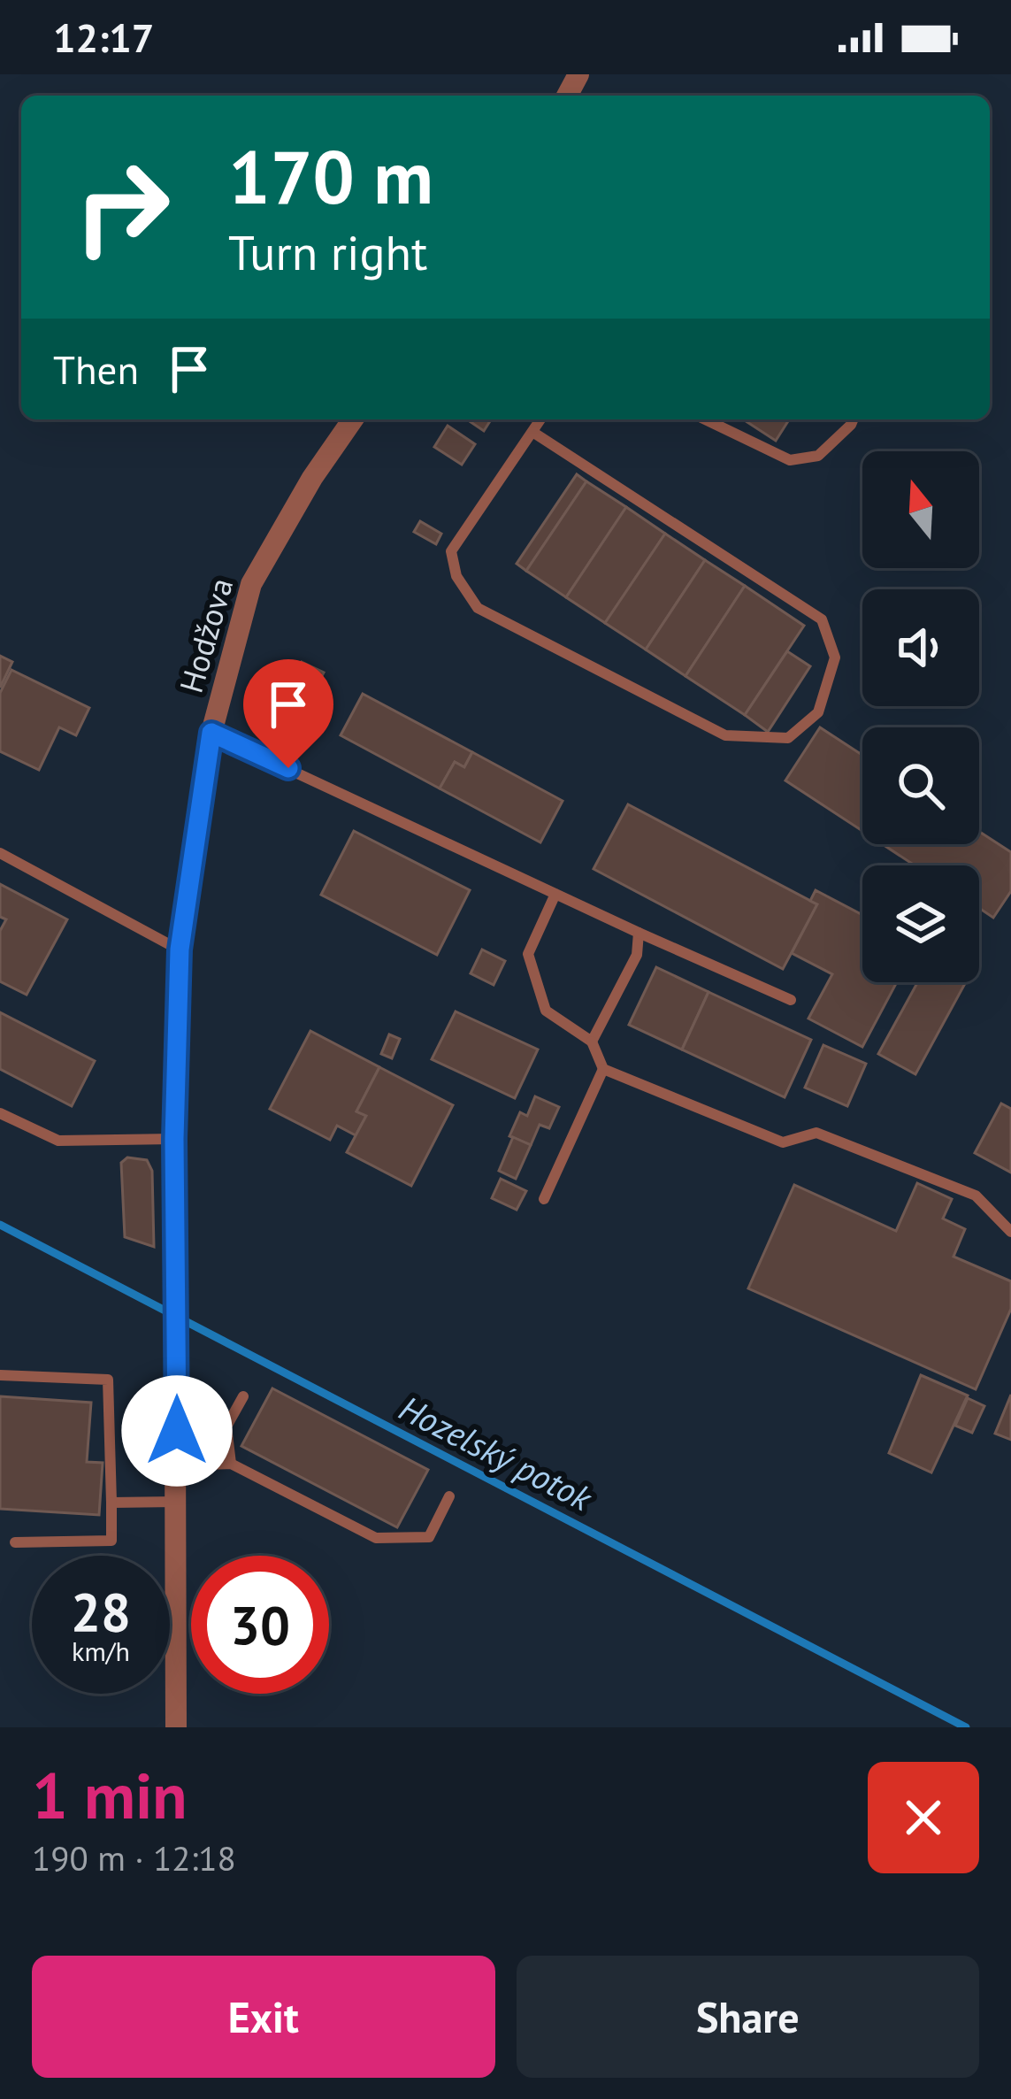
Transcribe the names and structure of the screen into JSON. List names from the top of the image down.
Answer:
{
  "streets": {
    "street": ["Hodžova"]
  },
  "water": ["Hozelský potok"],
  "north": "top",
  "page": {
    "status": "12:17",
    "turn": ["170 m", "Turn right"],
    "then": "Then",
    "speed": "28 km/h",
    "limit": "30",
    "heading": ["1 min", "190 m · 12:18"],
    "buttons": ["Exit", "Share"]
  }
}
